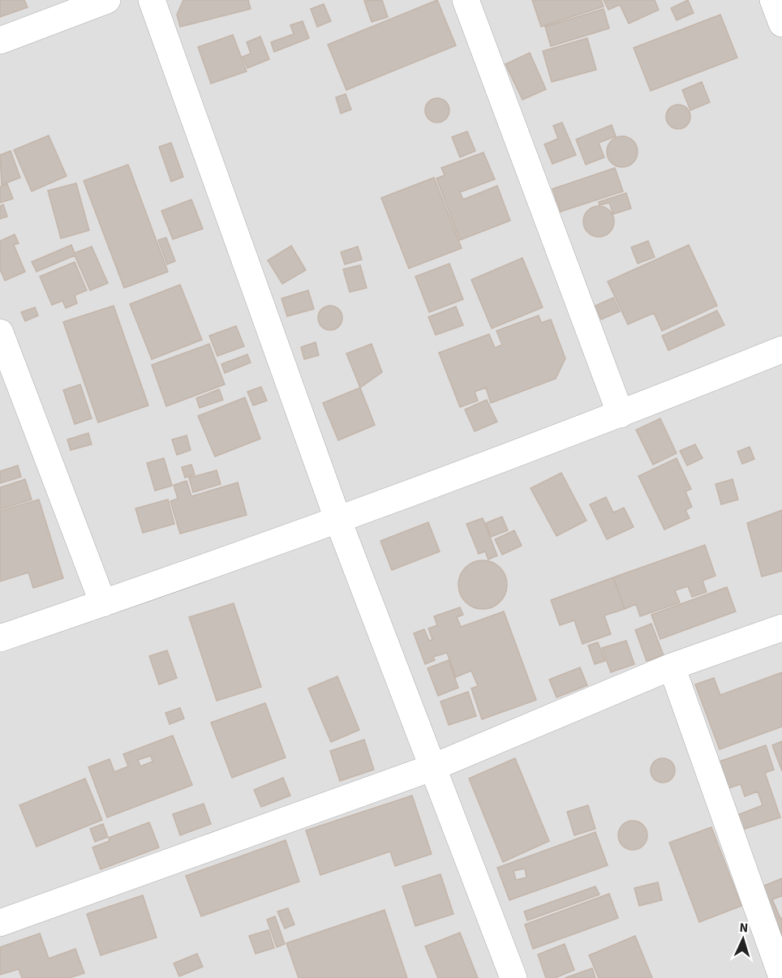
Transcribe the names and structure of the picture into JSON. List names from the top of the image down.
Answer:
{
  "north": "top"
}
